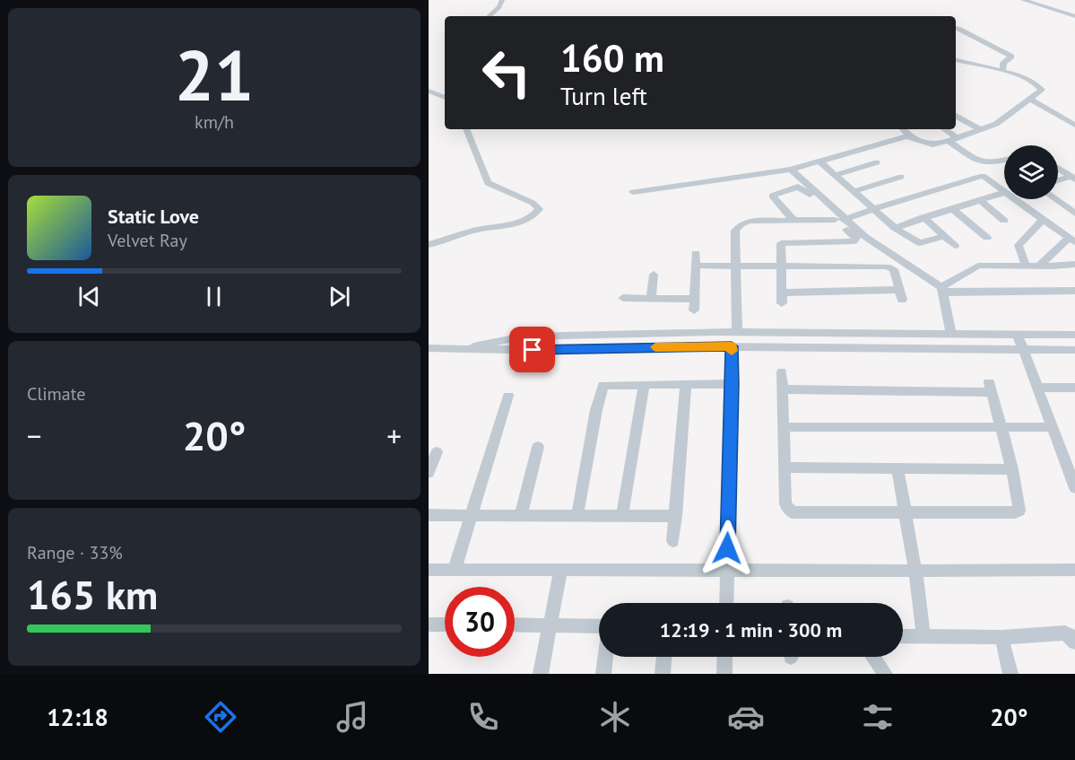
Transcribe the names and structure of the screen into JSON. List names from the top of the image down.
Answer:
{
  "page": {
    "tile": [
      ["21", "km/h"],
      "Climate",
      ["Range · 33%", "165 km"]
    ],
    "turn": ["160 m", "Turn left"],
    "song": ["Static Love", "Velvet Ray"],
    "heat": ["−", "20°", "+"],
    "limit": "30",
    "trip": "12:19 · 1 min · 300 m",
    "tabs": ["12:18", "20°"]
  }
}
